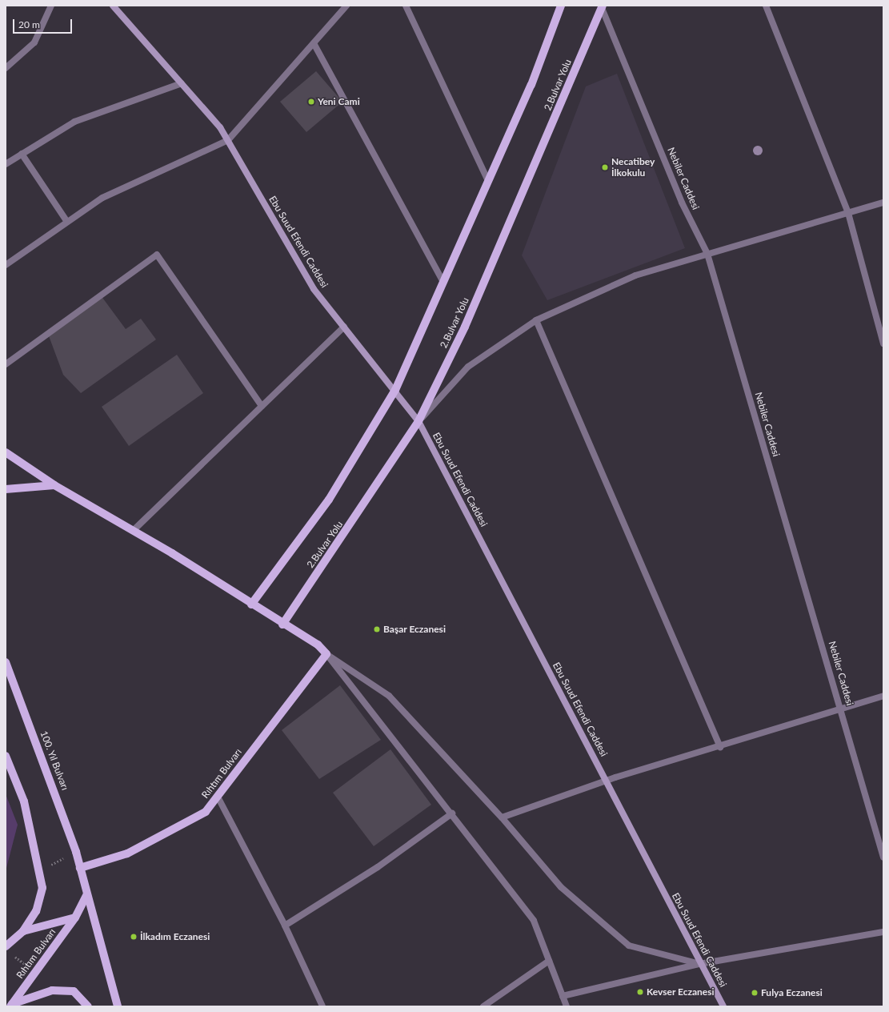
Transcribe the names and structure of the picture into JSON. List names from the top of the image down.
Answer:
{
  "streets": {
    "main road": [
      "2.Bulvar Yolu",
      "Ebu Suud Efendi Caddesi",
      "100. Yıl Bulvarı",
      "Rıhtım Bulvarı"
    ],
    "street": ["Nebiler Caddesi"]
  },
  "crossings": [
    ["2.Bulvar Yolu", "Nebiler Caddesi"],
    ["2.Bulvar Yolu", "Ebu Suud Efendi Caddesi"],
    ["100. Yıl Bulvarı", "Rıhtım Bulvarı"]
  ],
  "places": [
    "Yeni Cami",
    "Necatibey İlkokulu",
    "Başar Eczanesi",
    "İlkadım Eczanesi",
    "Kevser Eczanesi",
    "Fulya Eczanesi"
  ],
  "scale_bar": "20 m"
}
